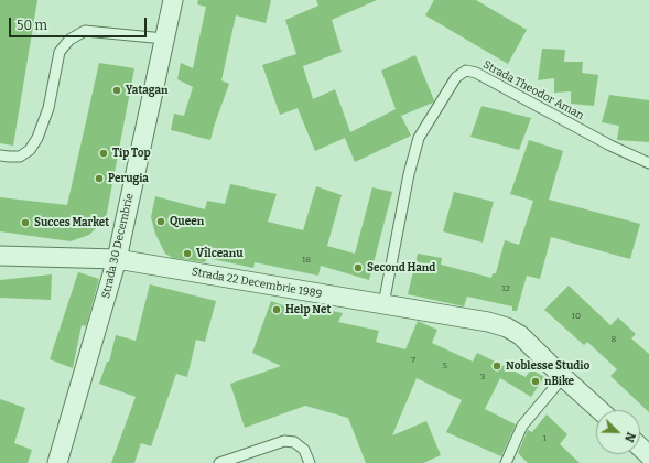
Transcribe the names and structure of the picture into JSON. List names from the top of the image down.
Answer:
{
  "streets": {
    "street": ["Strada 30 Decembrie", "Strada 22 Decembrie 1989"],
    "lane": ["Strada Theodor Aman"]
  },
  "crossings": [
    ["Strada Theodor Aman", "Strada 22 Decembrie 1989"],
    ["Strada 30 Decembrie", "Strada 22 Decembrie 1989"]
  ],
  "places": [
    "Yatagan",
    "Tip Top",
    "Perugia",
    "Queen",
    "Succes Market",
    "Vîlceanu",
    "Second Hand",
    "Help Net",
    "Noblesse Studio",
    "nBike"
  ],
  "house_numbers": [
    "18",
    "12",
    "10",
    "8",
    "7",
    "5",
    "3",
    "1"
  ],
  "scale_bar": "50 m",
  "north": "bottom right"
}
